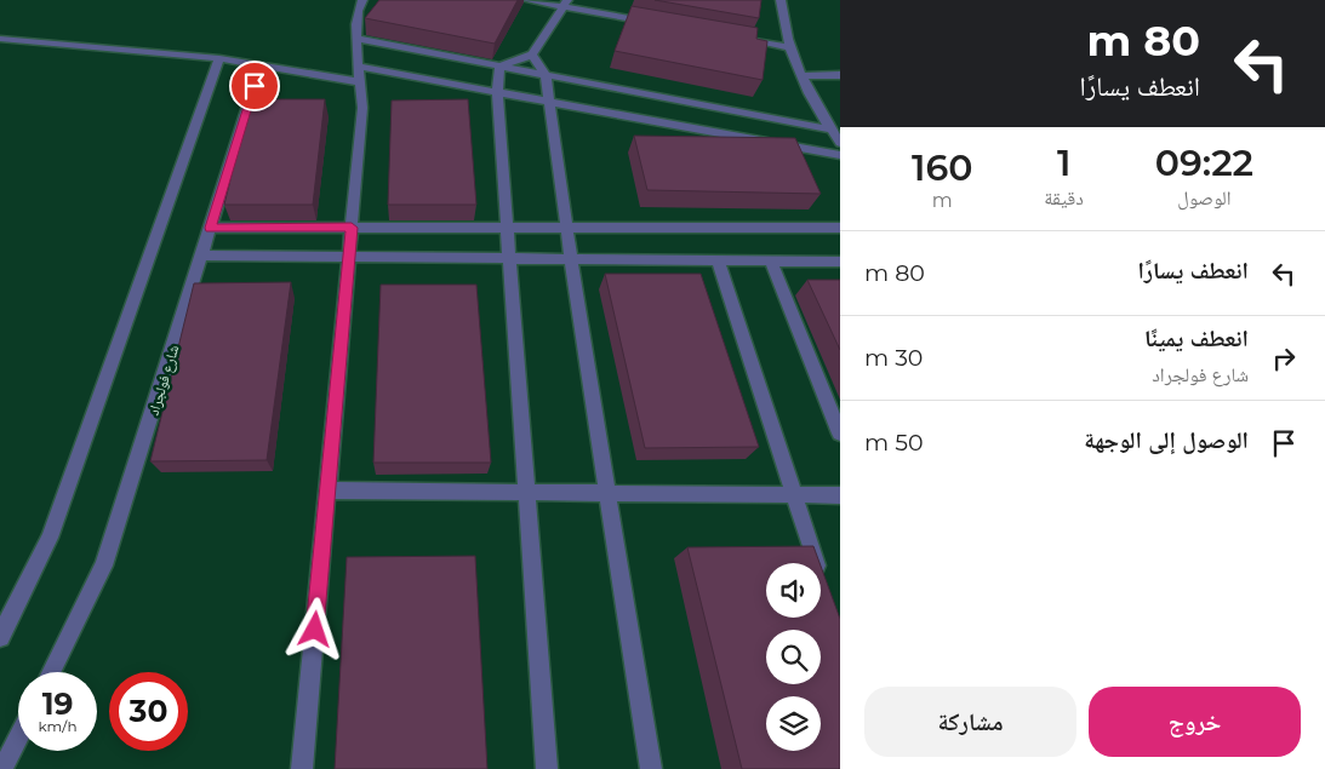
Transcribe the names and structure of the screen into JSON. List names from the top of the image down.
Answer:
{
  "streets": {
    "street": ["شارع فولجراد"]
  },
  "page": {
    "turn": ["80 m", "انعطف يسارًا"],
    "eta": [
      "09:22",
      "الوصول",
      "1",
      "دقيقة",
      "160",
      "m"
    ],
    "list": [
      {
        "name": "انعطف يسارًا",
        "value": "80 m"
      },
      {
        "name": "انعطف يمينًا",
        "note": "شارع فولجراد",
        "value": "30 m"
      },
      {
        "name": "الوصول إلى الوجهة",
        "value": "50 m"
      }
    ],
    "speed": "19 km/h",
    "limit": "30",
    "buttons": ["خروج", "مشاركة"]
  }
}
